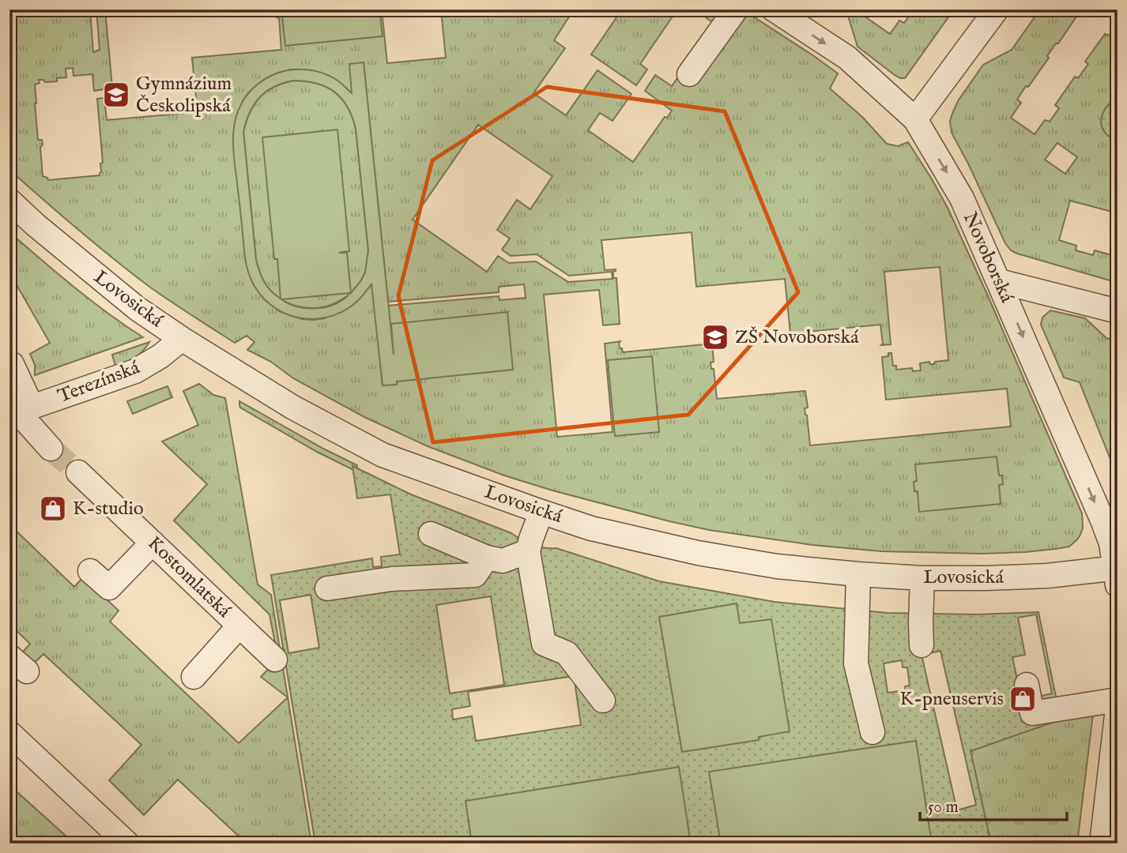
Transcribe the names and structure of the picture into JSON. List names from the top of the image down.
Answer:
{
  "streets": {
    "street": [
      "Novoborská",
      "Lovosická",
      "Terezínská",
      "Kostomlatská"
    ]
  },
  "crossings": [
    ["Novoborská", "Lovosická"],
    ["Lovosická", "Terezínská"]
  ],
  "one_way": ["Novoborská"],
  "places": {
    "school or university": ["Gymnázium Českolipská", "ZŠ Novoborská"],
    "shop": ["K-studio", "K-pneuservis"]
  },
  "scale_bar": "50 m"
}
